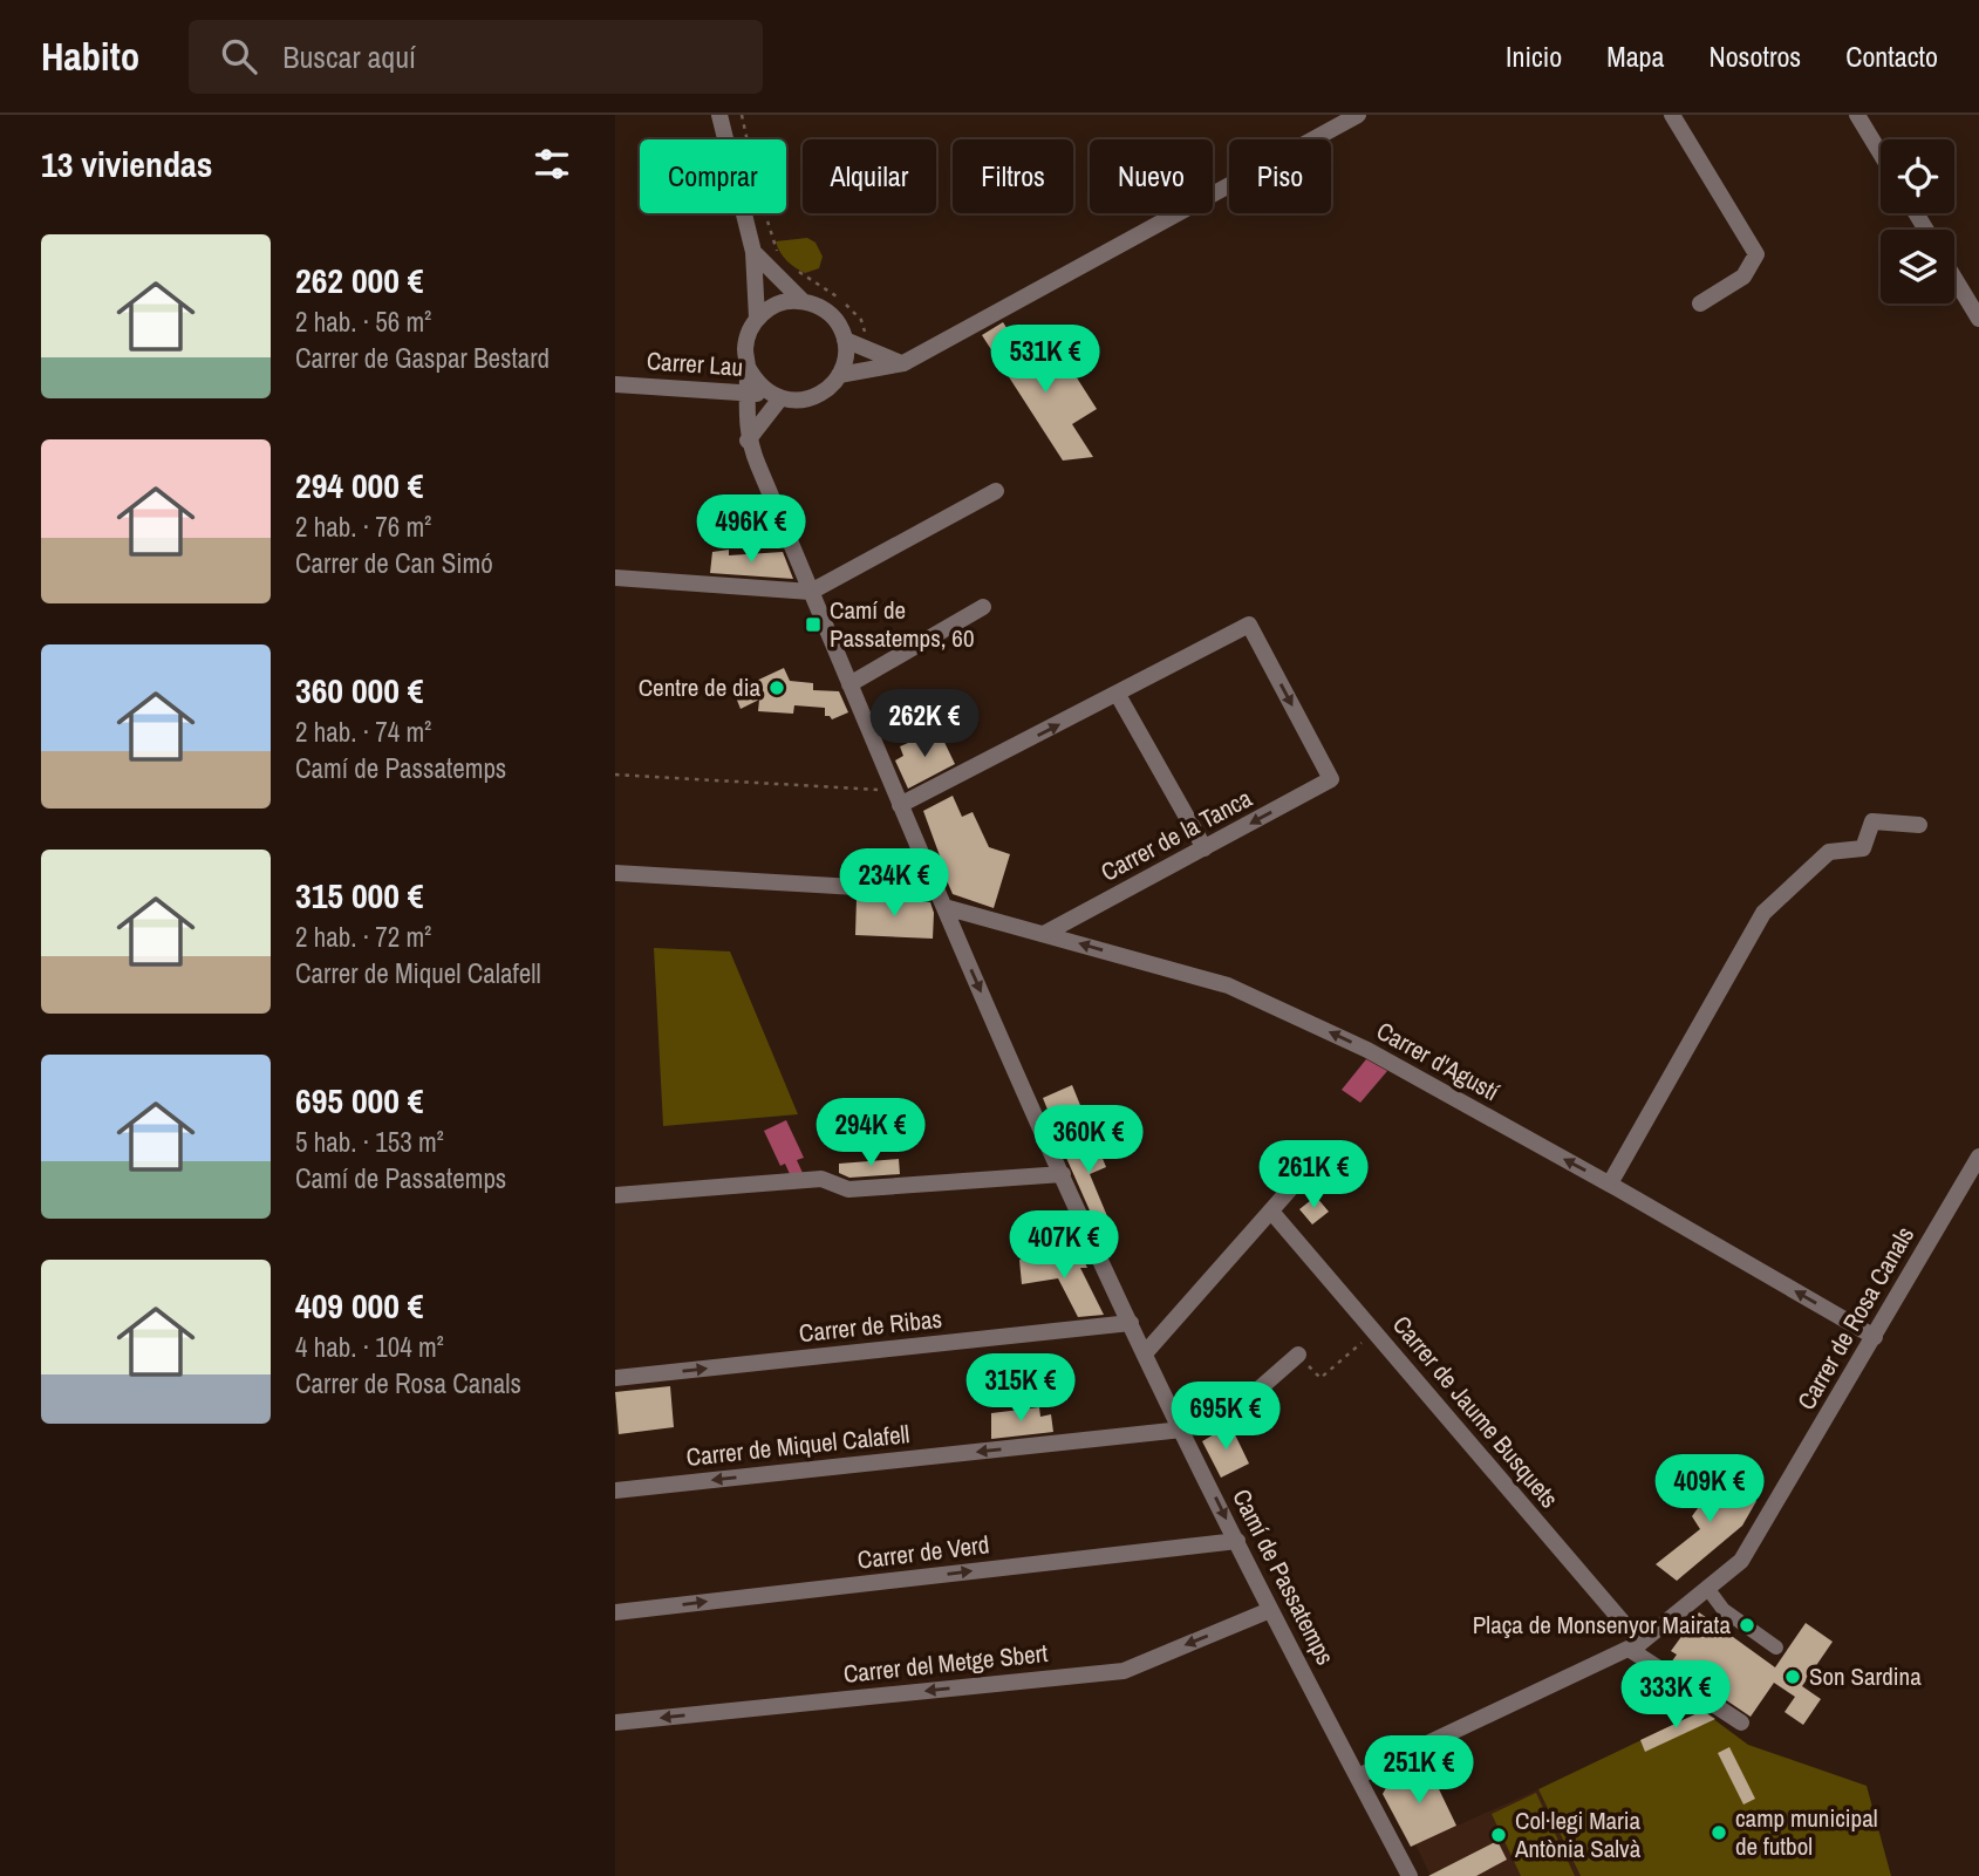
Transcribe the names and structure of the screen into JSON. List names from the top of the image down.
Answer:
{
  "streets": {
    "street": [
      "Carrer Lau",
      "Carrer de la Tanca",
      "Carrer d'Agustí",
      "Carrer de Rosa Canals",
      "Carrer de Ribas",
      "Carrer de Jaume Busquets",
      "Carrer de Miquel Calafell",
      "Carrer de Verd",
      "Camí de Passatemps",
      "Carrer del Metge Sbert"
    ]
  },
  "crossings": [
    ["Carrer Lau", "Camí de Passatemps"],
    ["Carrer de la Tanca", "Carrer d'Agustí"],
    ["Carrer d'Agustí", "Carrer de Rosa Canals"],
    ["Carrer d'Agustí", "Camí de Passatemps"],
    ["Carrer de Rosa Canals", "Carrer de Jaume Busquets"],
    ["Carrer de Rosa Canals", "Camí de Passatemps"],
    ["Carrer de Ribas", "Camí de Passatemps"],
    ["Carrer de Miquel Calafell", "Camí de Passatemps"],
    ["Carrer de Verd", "Camí de Passatemps"],
    ["Camí de Passatemps", "Carrer del Metge Sbert"]
  ],
  "one_way": [
    "Carrer d'Agustí",
    "Carrer de Ribas",
    "Carrer de Miquel Calafell",
    "Carrer de Verd",
    "Carrer del Metge Sbert"
  ],
  "places": {
    "transit": ["Camí de Passatemps, 60"],
    "other": [
      "Centre de dia",
      "Plaça de Monsenyor Mairata",
      "Son Sardina",
      "camp municipal de futbol",
      "Col·legi Maria Antònia Salvà"
    ]
  },
  "page": {
    "header": "Habito",
    "search": "Buscar aquí",
    "nav": [
      "Inicio",
      "Mapa",
      "Nosotros",
      "Contacto"
    ],
    "heading": "13 viviendas",
    "chip": [
      "Comprar",
      "Alquilar",
      "Filtros",
      "Nuevo",
      "Piso"
    ],
    "list": [
      {
        "name": "262 000 €",
        "note": "2 hab. · 56 m² · Carrer de Gaspar Bestard"
      },
      {
        "name": "294 000 €",
        "note": "2 hab. · 76 m² · Carrer de Can Simó"
      },
      {
        "name": "360 000 €",
        "note": "2 hab. · 74 m² · Camí de Passatemps"
      },
      {
        "name": "315 000 €",
        "note": "2 hab. · 72 m² · Carrer de Miquel Calafell"
      },
      {
        "name": "695 000 €",
        "note": "5 hab. · 153 m² · Camí de Passatemps"
      },
      {
        "name": "409 000 €",
        "note": "4 hab. · 104 m² · Carrer de Rosa Canals"
      }
    ],
    "price": [
      "531K €",
      "496K €",
      "262K €",
      "234K €",
      "294K €",
      "360K €",
      "261K €",
      "407K €",
      "315K €",
      "695K €",
      "409K €",
      "333K €",
      "251K €"
    ]
  }
}
